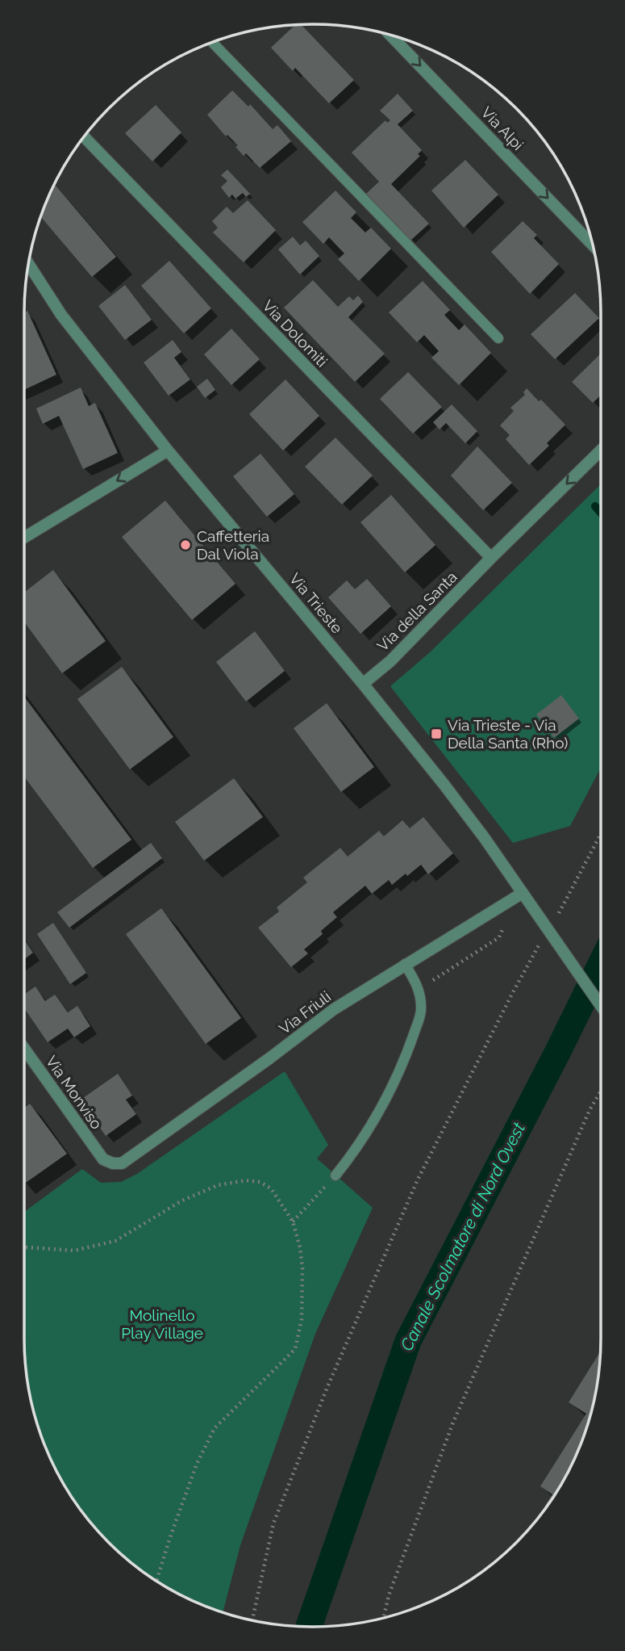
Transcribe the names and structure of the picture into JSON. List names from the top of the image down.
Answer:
{
  "streets": {
    "street": [
      "Via Alpi",
      "Via Dolomiti",
      "Via Trieste",
      "Via della Santa",
      "Via Friuli",
      "Via Monviso"
    ]
  },
  "crossings": [
    ["Via Dolomiti", "Via della Santa"],
    ["Via Trieste", "Via della Santa"],
    ["Via Trieste", "Via Friuli"],
    ["Via Friuli", "Via Monviso"]
  ],
  "one_way": ["Via Alpi"],
  "water": ["Canale Scolmatore di Nord Ovest"],
  "parks": ["Molinello Play Village"],
  "places": {
    "other": ["Caffetteria Dal Viola"],
    "transit": ["Via Trieste - Via Della Santa (Rho)"]
  }
}
